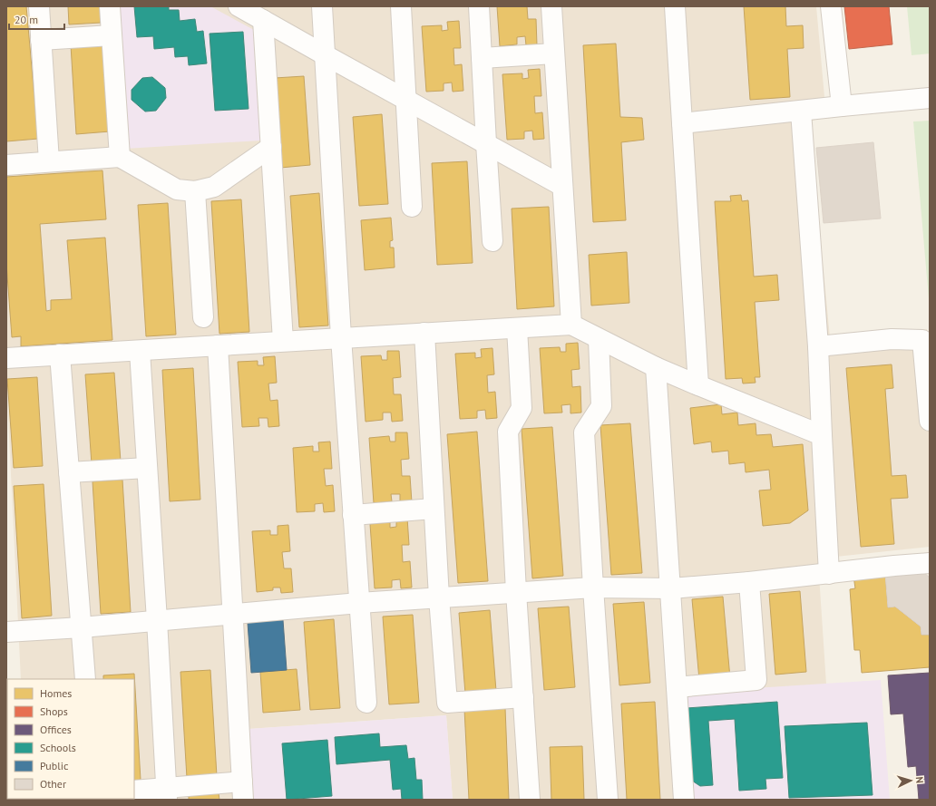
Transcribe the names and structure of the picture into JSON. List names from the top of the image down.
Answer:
{
  "legend": [
    "Homes",
    "Shops",
    "Offices",
    "Schools",
    "Public",
    "Other"
  ],
  "scale_bar": "20 m",
  "north": "right"
}
